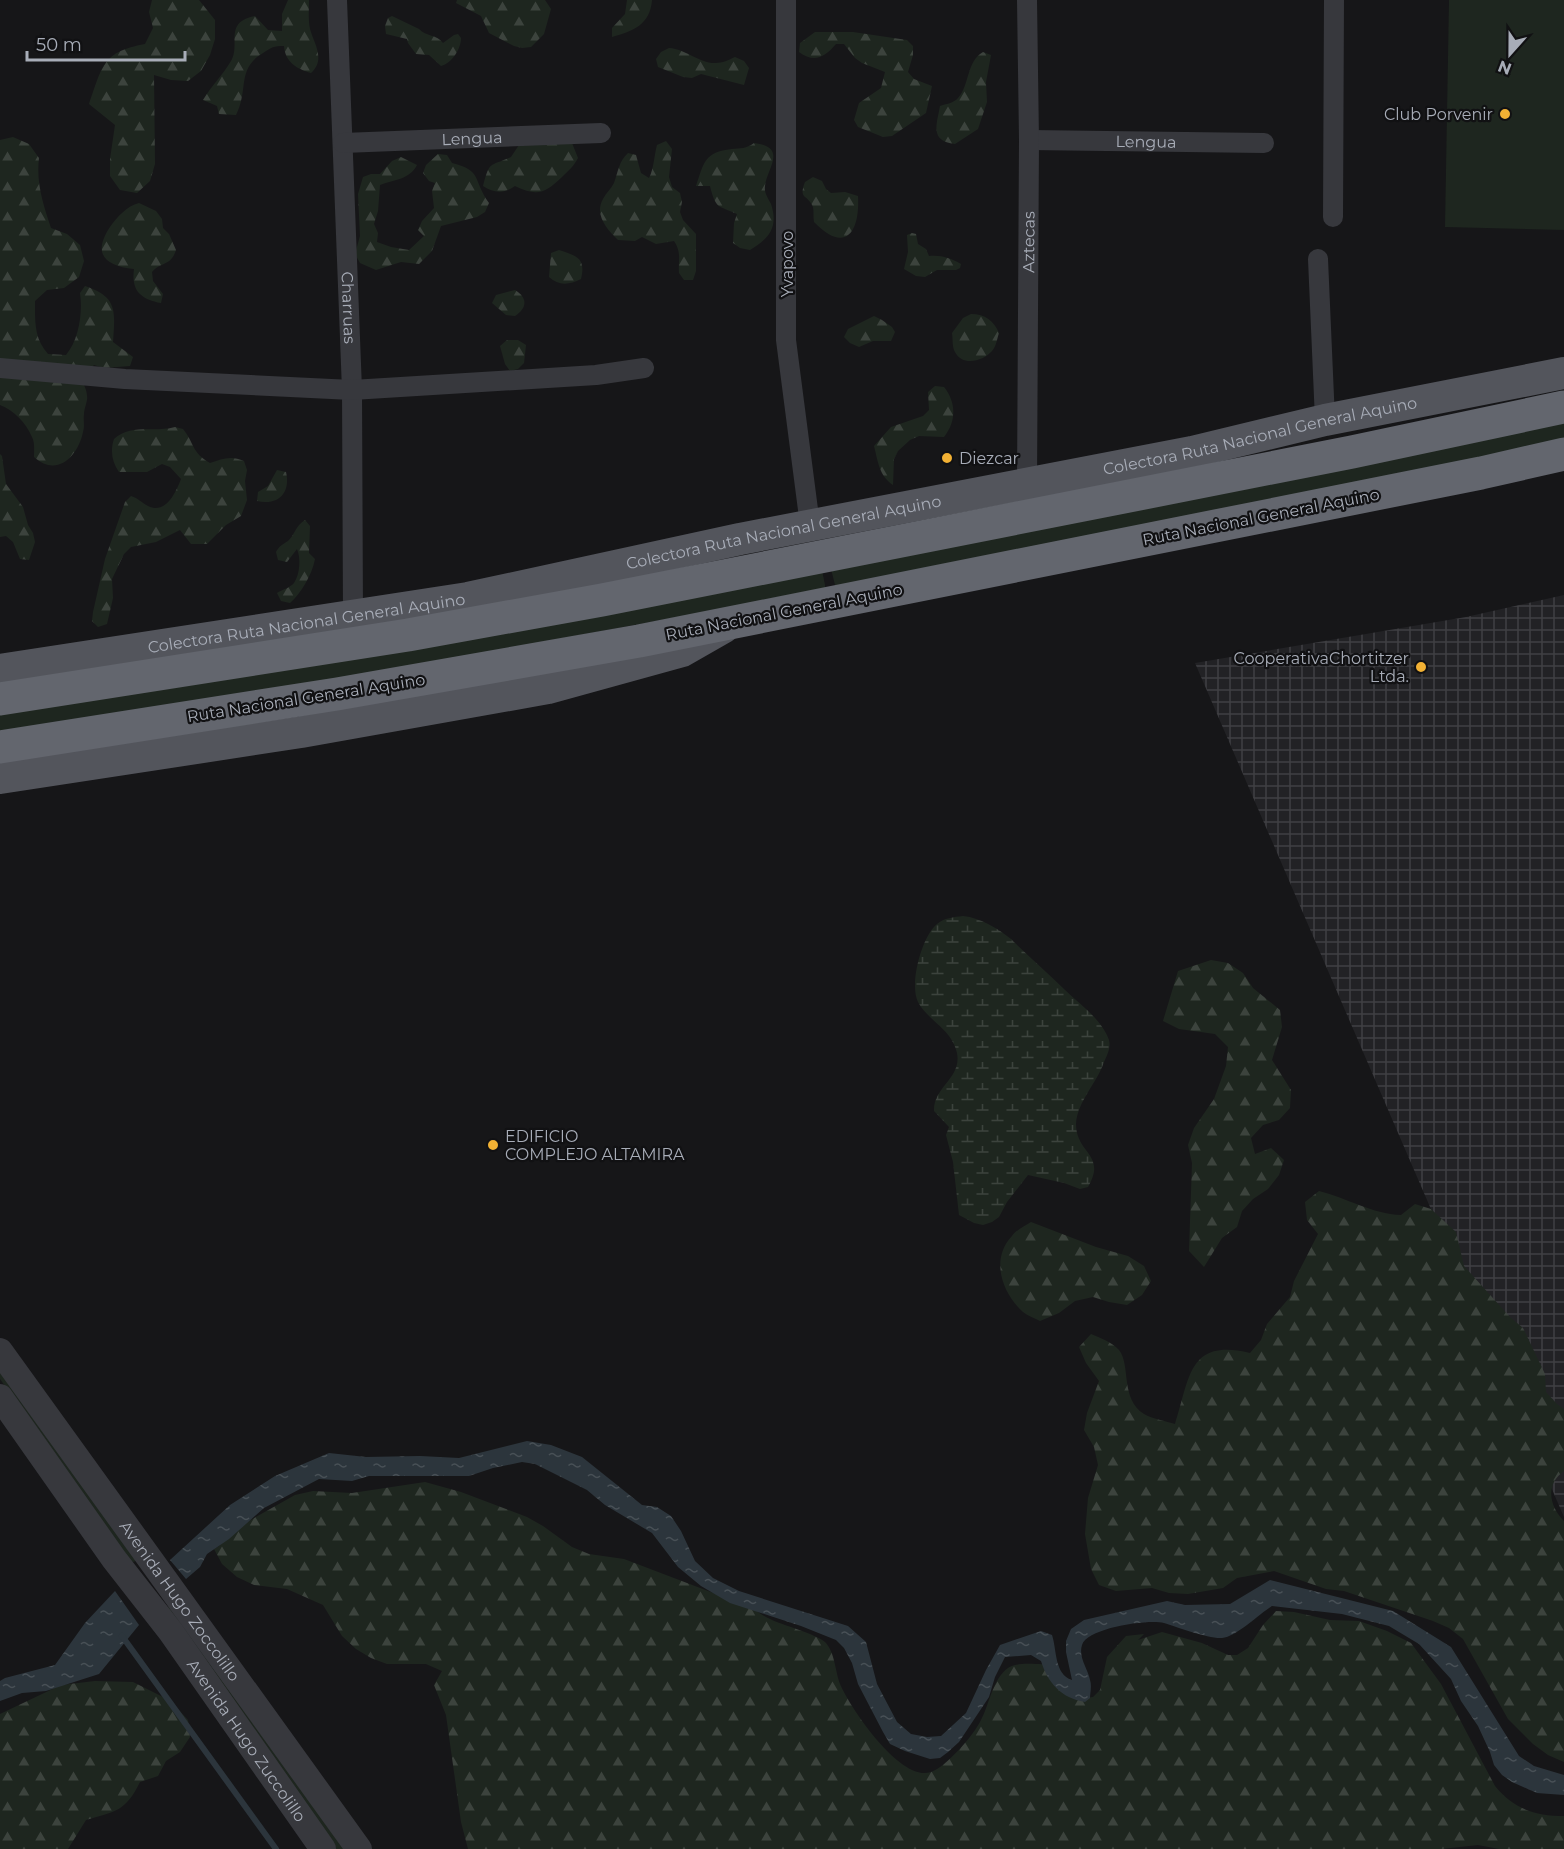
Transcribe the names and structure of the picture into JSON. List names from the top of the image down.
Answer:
{
  "streets": {
    "highway": ["Ruta Nacional General Aquino"],
    "main road": ["Colectora Ruta Nacional General Aquino"],
    "street": [
      "Lengua",
      "Aztecas",
      "Yvapovo",
      "Charruas",
      "Avenida Hugo Zoccolillo",
      "Avenida Hugo Zuccolillo"
    ]
  },
  "crossings": [
    ["Lengua", "Aztecas"],
    ["Lengua", "Charruas"],
    ["Aztecas", "Colectora Ruta Nacional General Aquino"],
    ["Yvapovo", "Colectora Ruta Nacional General Aquino"],
    ["Charruas", "Colectora Ruta Nacional General Aquino"],
    ["Avenida Hugo Zoccolillo", "Avenida Hugo Zuccolillo"]
  ],
  "places": [
    "Club Porvenir",
    "Diezcar",
    "CooperativaChortitzer Ltda.",
    "EDIFICIO COMPLEJO ALTAMIRA"
  ],
  "scale_bar": "50 m",
  "north": "bottom"
}
